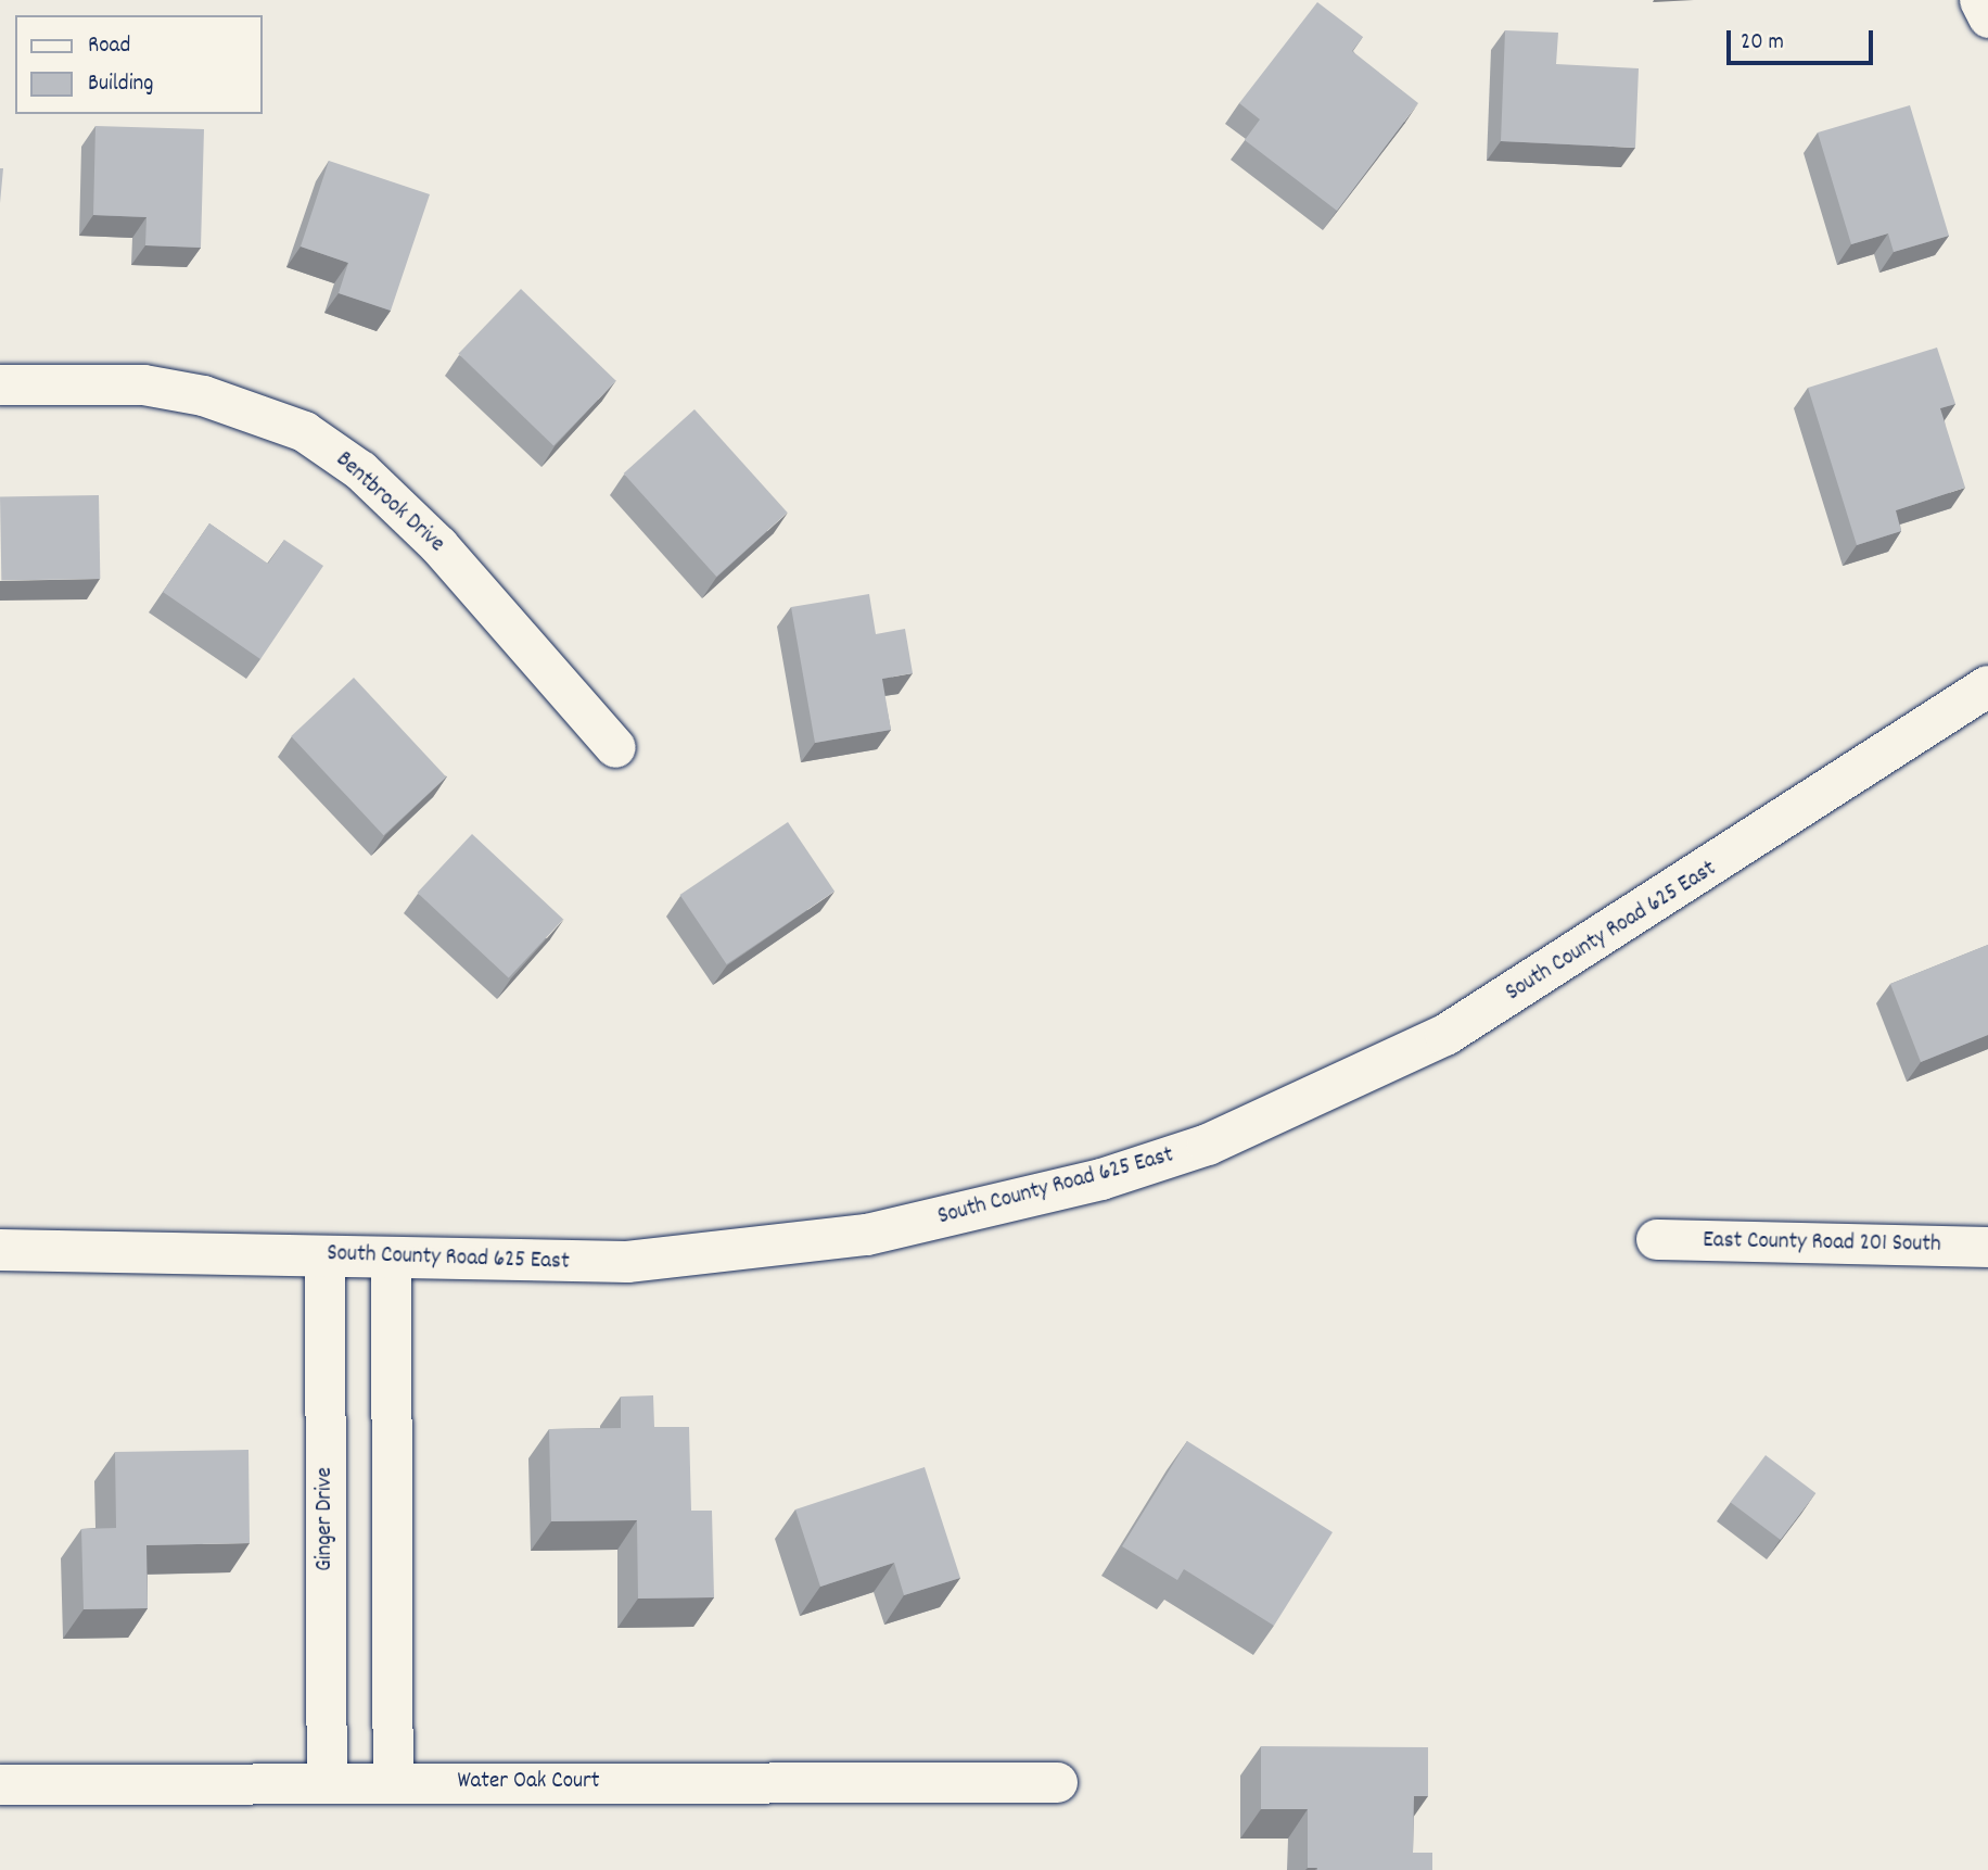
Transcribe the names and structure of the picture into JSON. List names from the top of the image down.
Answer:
{
  "streets": {
    "street": [
      "Bentbrook Drive",
      "South County Road 625 East",
      "East County Road 201 South",
      "Ginger Drive",
      "Water Oak Court"
    ]
  },
  "crossings": [
    ["South County Road 625 East", "Ginger Drive"],
    ["Ginger Drive", "Water Oak Court"]
  ],
  "legend": ["Road", "Building"],
  "scale_bar": "20 m"
}
